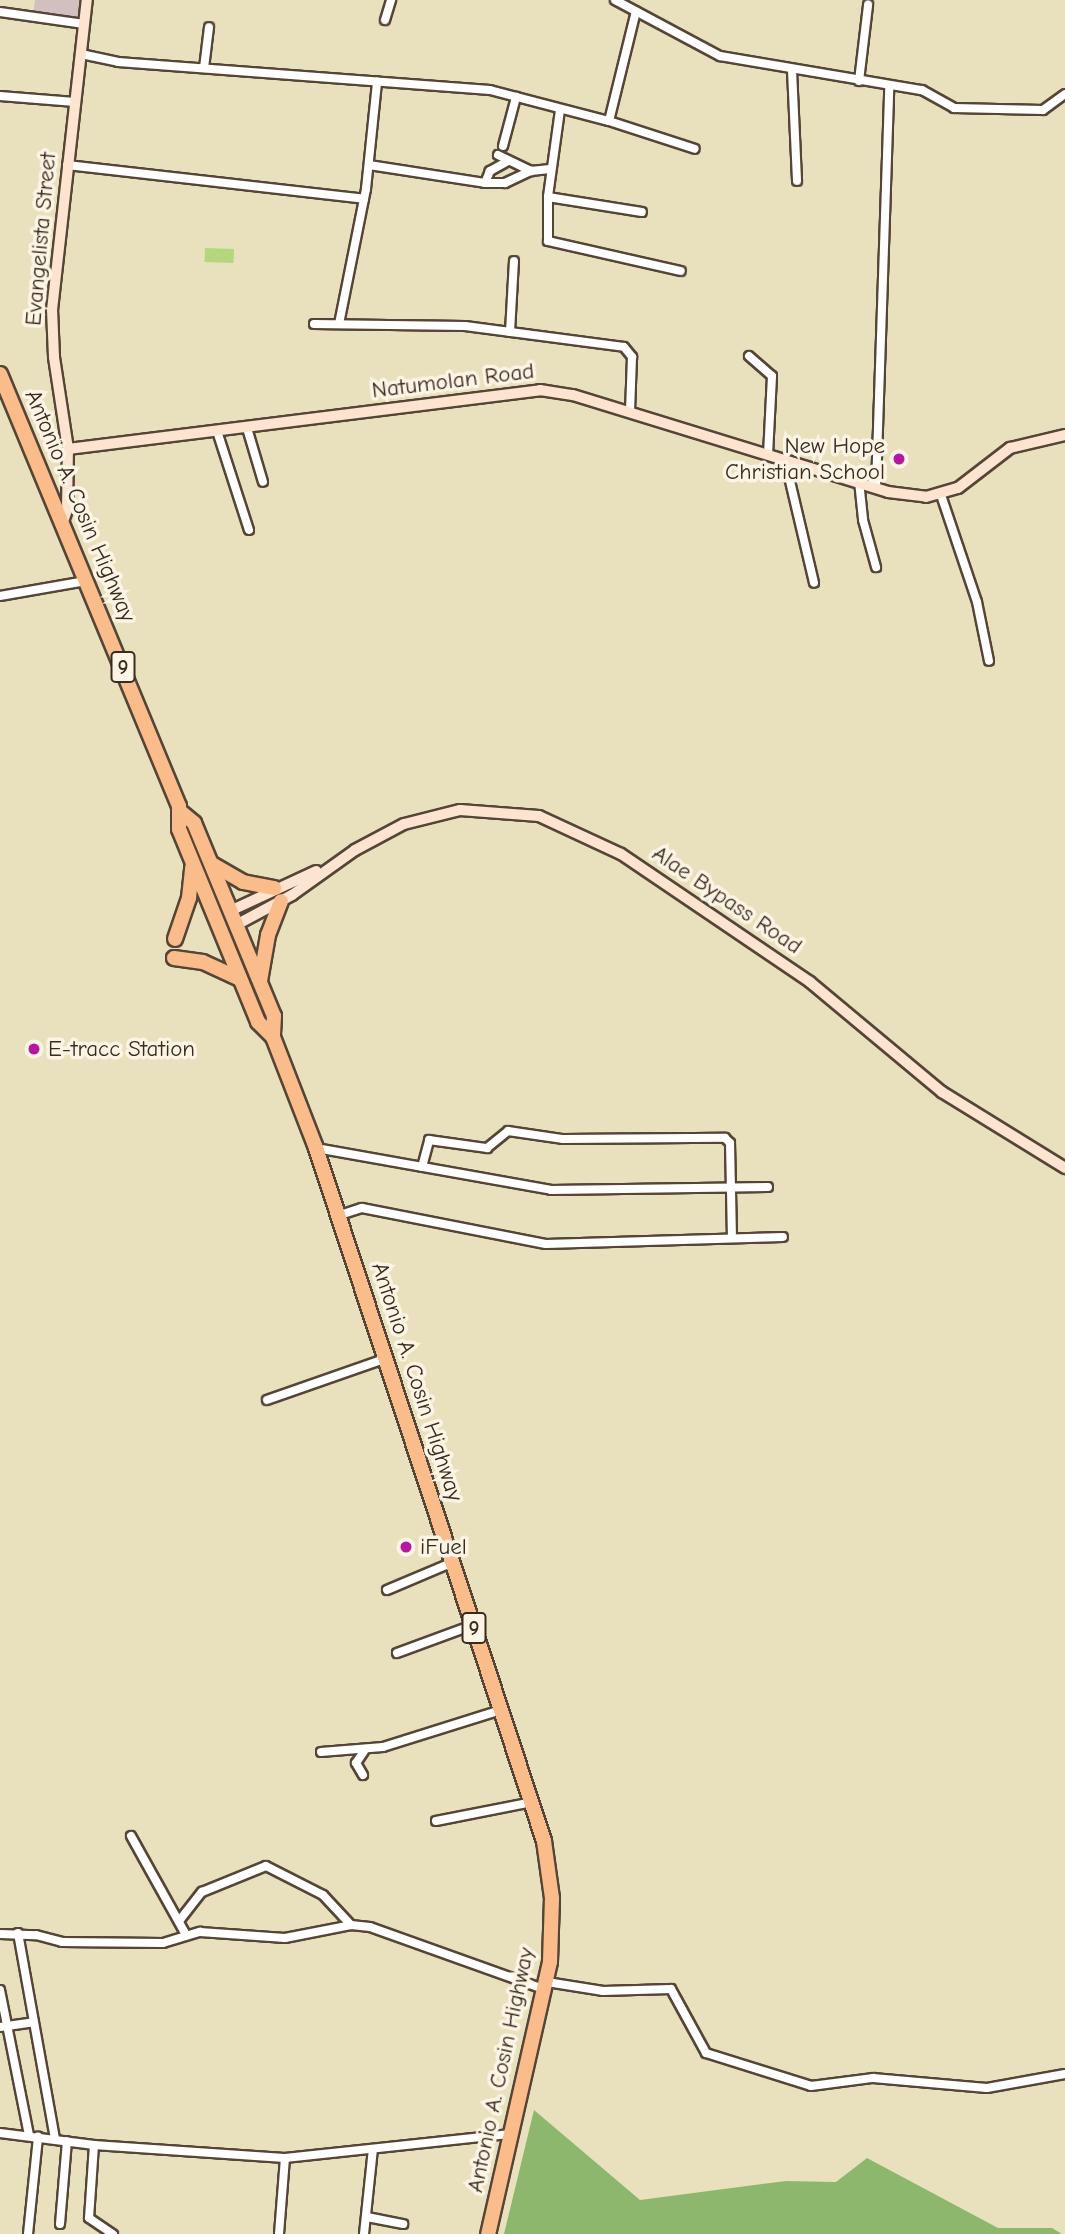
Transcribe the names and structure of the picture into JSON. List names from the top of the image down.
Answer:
{
  "streets": {
    "highway": ["Antonio A. Cosin Highway", "9"],
    "street": ["Evangelista Street", "Natumolan Road", "Alae Bypass Road"]
  },
  "crossings": [
    ["Evangelista Street", "Natumolan Road"],
    ["Evangelista Street", "Antonio A. Cosin Highway"],
    ["Antonio A. Cosin Highway", "Alae Bypass Road"]
  ],
  "places": ["New Hope Christian School", "E-tracc Station", "iFuel"]
}
